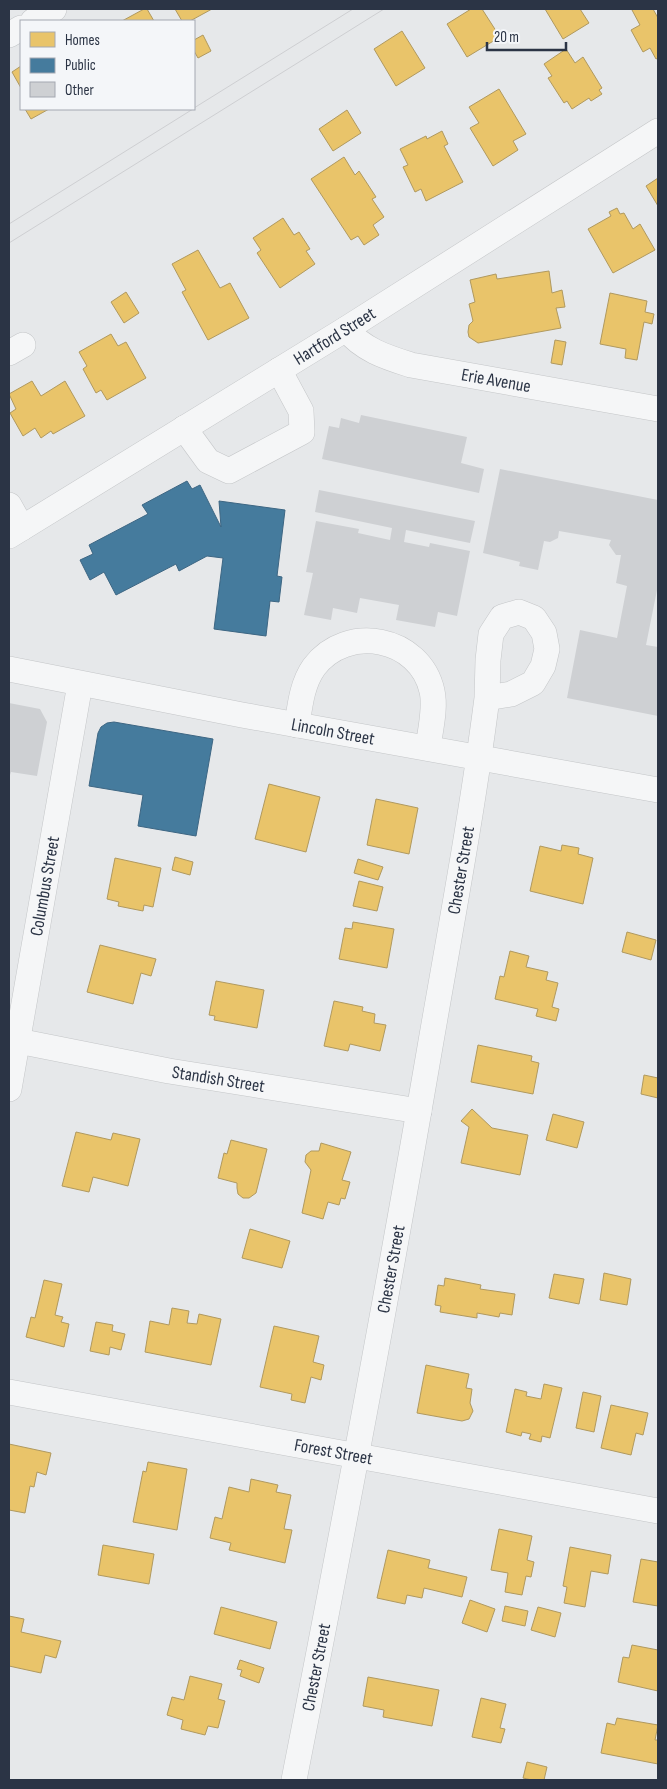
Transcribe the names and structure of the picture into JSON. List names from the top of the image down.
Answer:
{
  "streets": {
    "street": [
      "Hartford Street",
      "Erie Avenue",
      "Lincoln Street",
      "Chester Street",
      "Columbus Street",
      "Standish Street",
      "Forest Street"
    ]
  },
  "crossings": [
    ["Hartford Street", "Erie Avenue"],
    ["Lincoln Street", "Chester Street"],
    ["Lincoln Street", "Columbus Street"],
    ["Chester Street", "Standish Street"],
    ["Chester Street", "Forest Street"],
    ["Columbus Street", "Standish Street"]
  ],
  "legend": ["Homes", "Public", "Other"],
  "scale_bar": "20 m"
}
